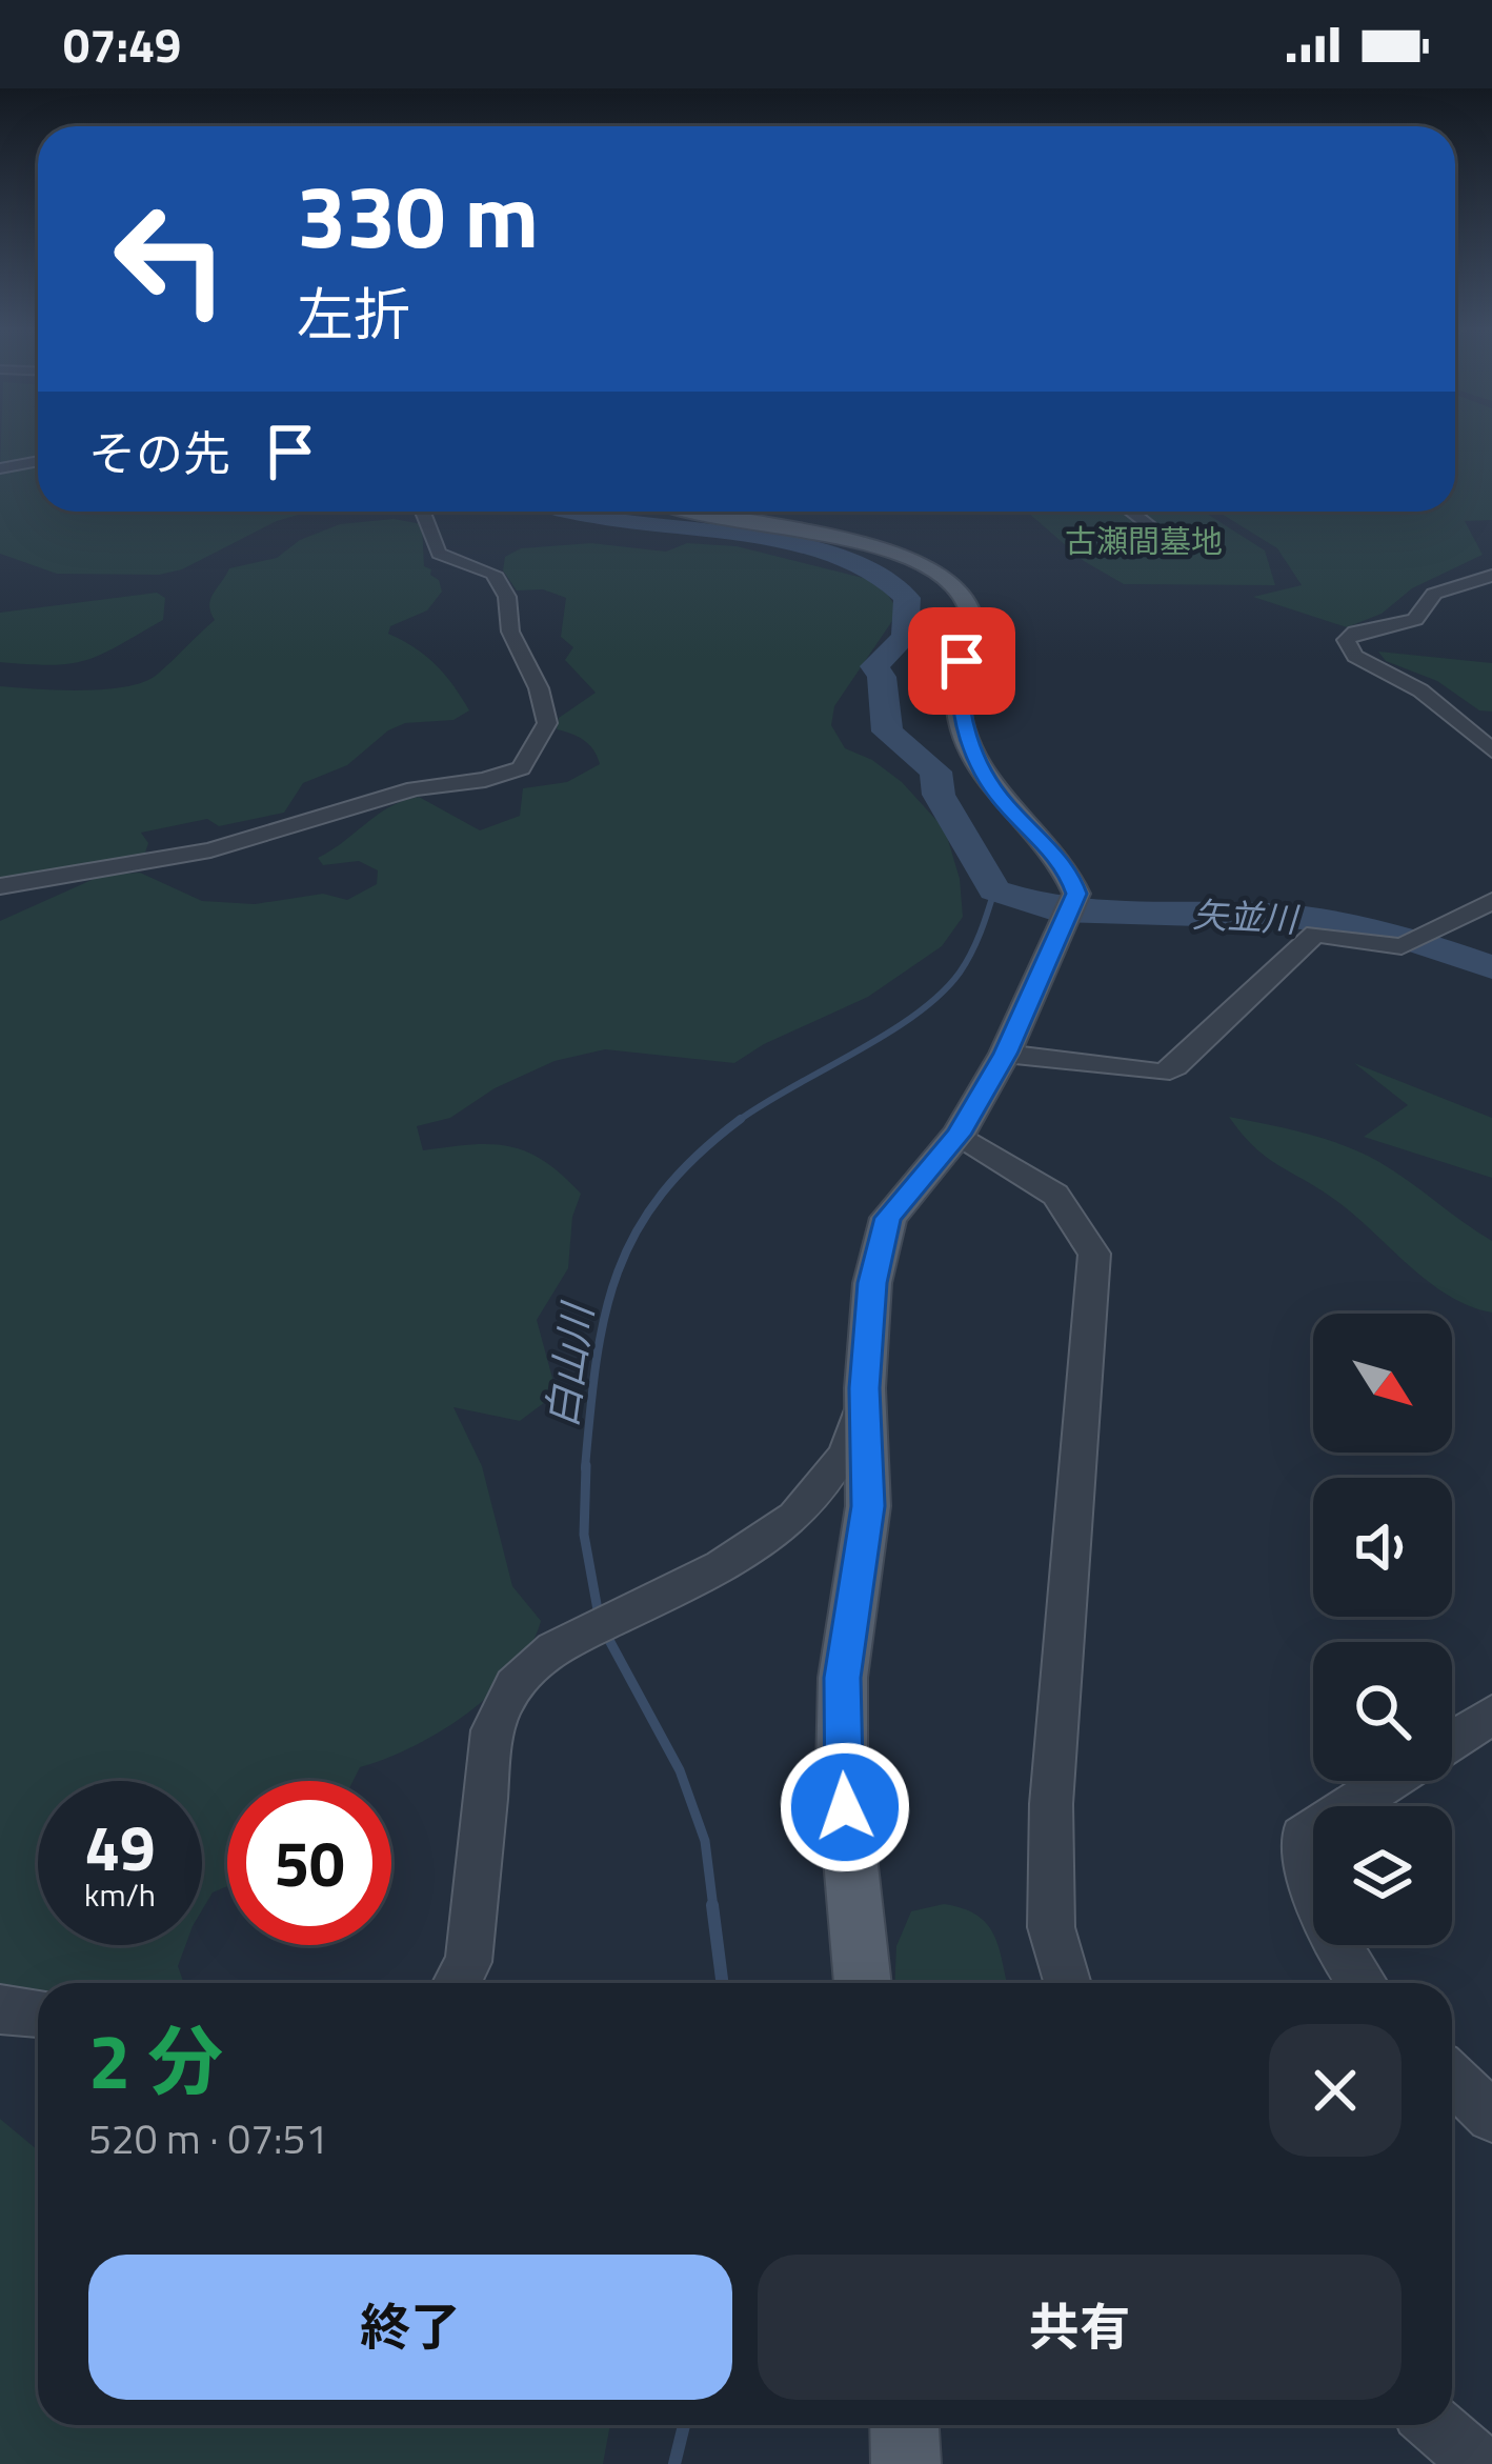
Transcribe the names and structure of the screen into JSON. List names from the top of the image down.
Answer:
{
  "water": ["矢並川", "白山川"],
  "parks": ["古瀬間墓地"],
  "north": "bottom right",
  "page": {
    "status": "07:49",
    "turn": ["330 m", "左折"],
    "then": "その先",
    "speed": "49 km/h",
    "limit": "50",
    "heading": ["2 分", "520 m · 07:51"],
    "buttons": ["終了", "共有"]
  }
}
